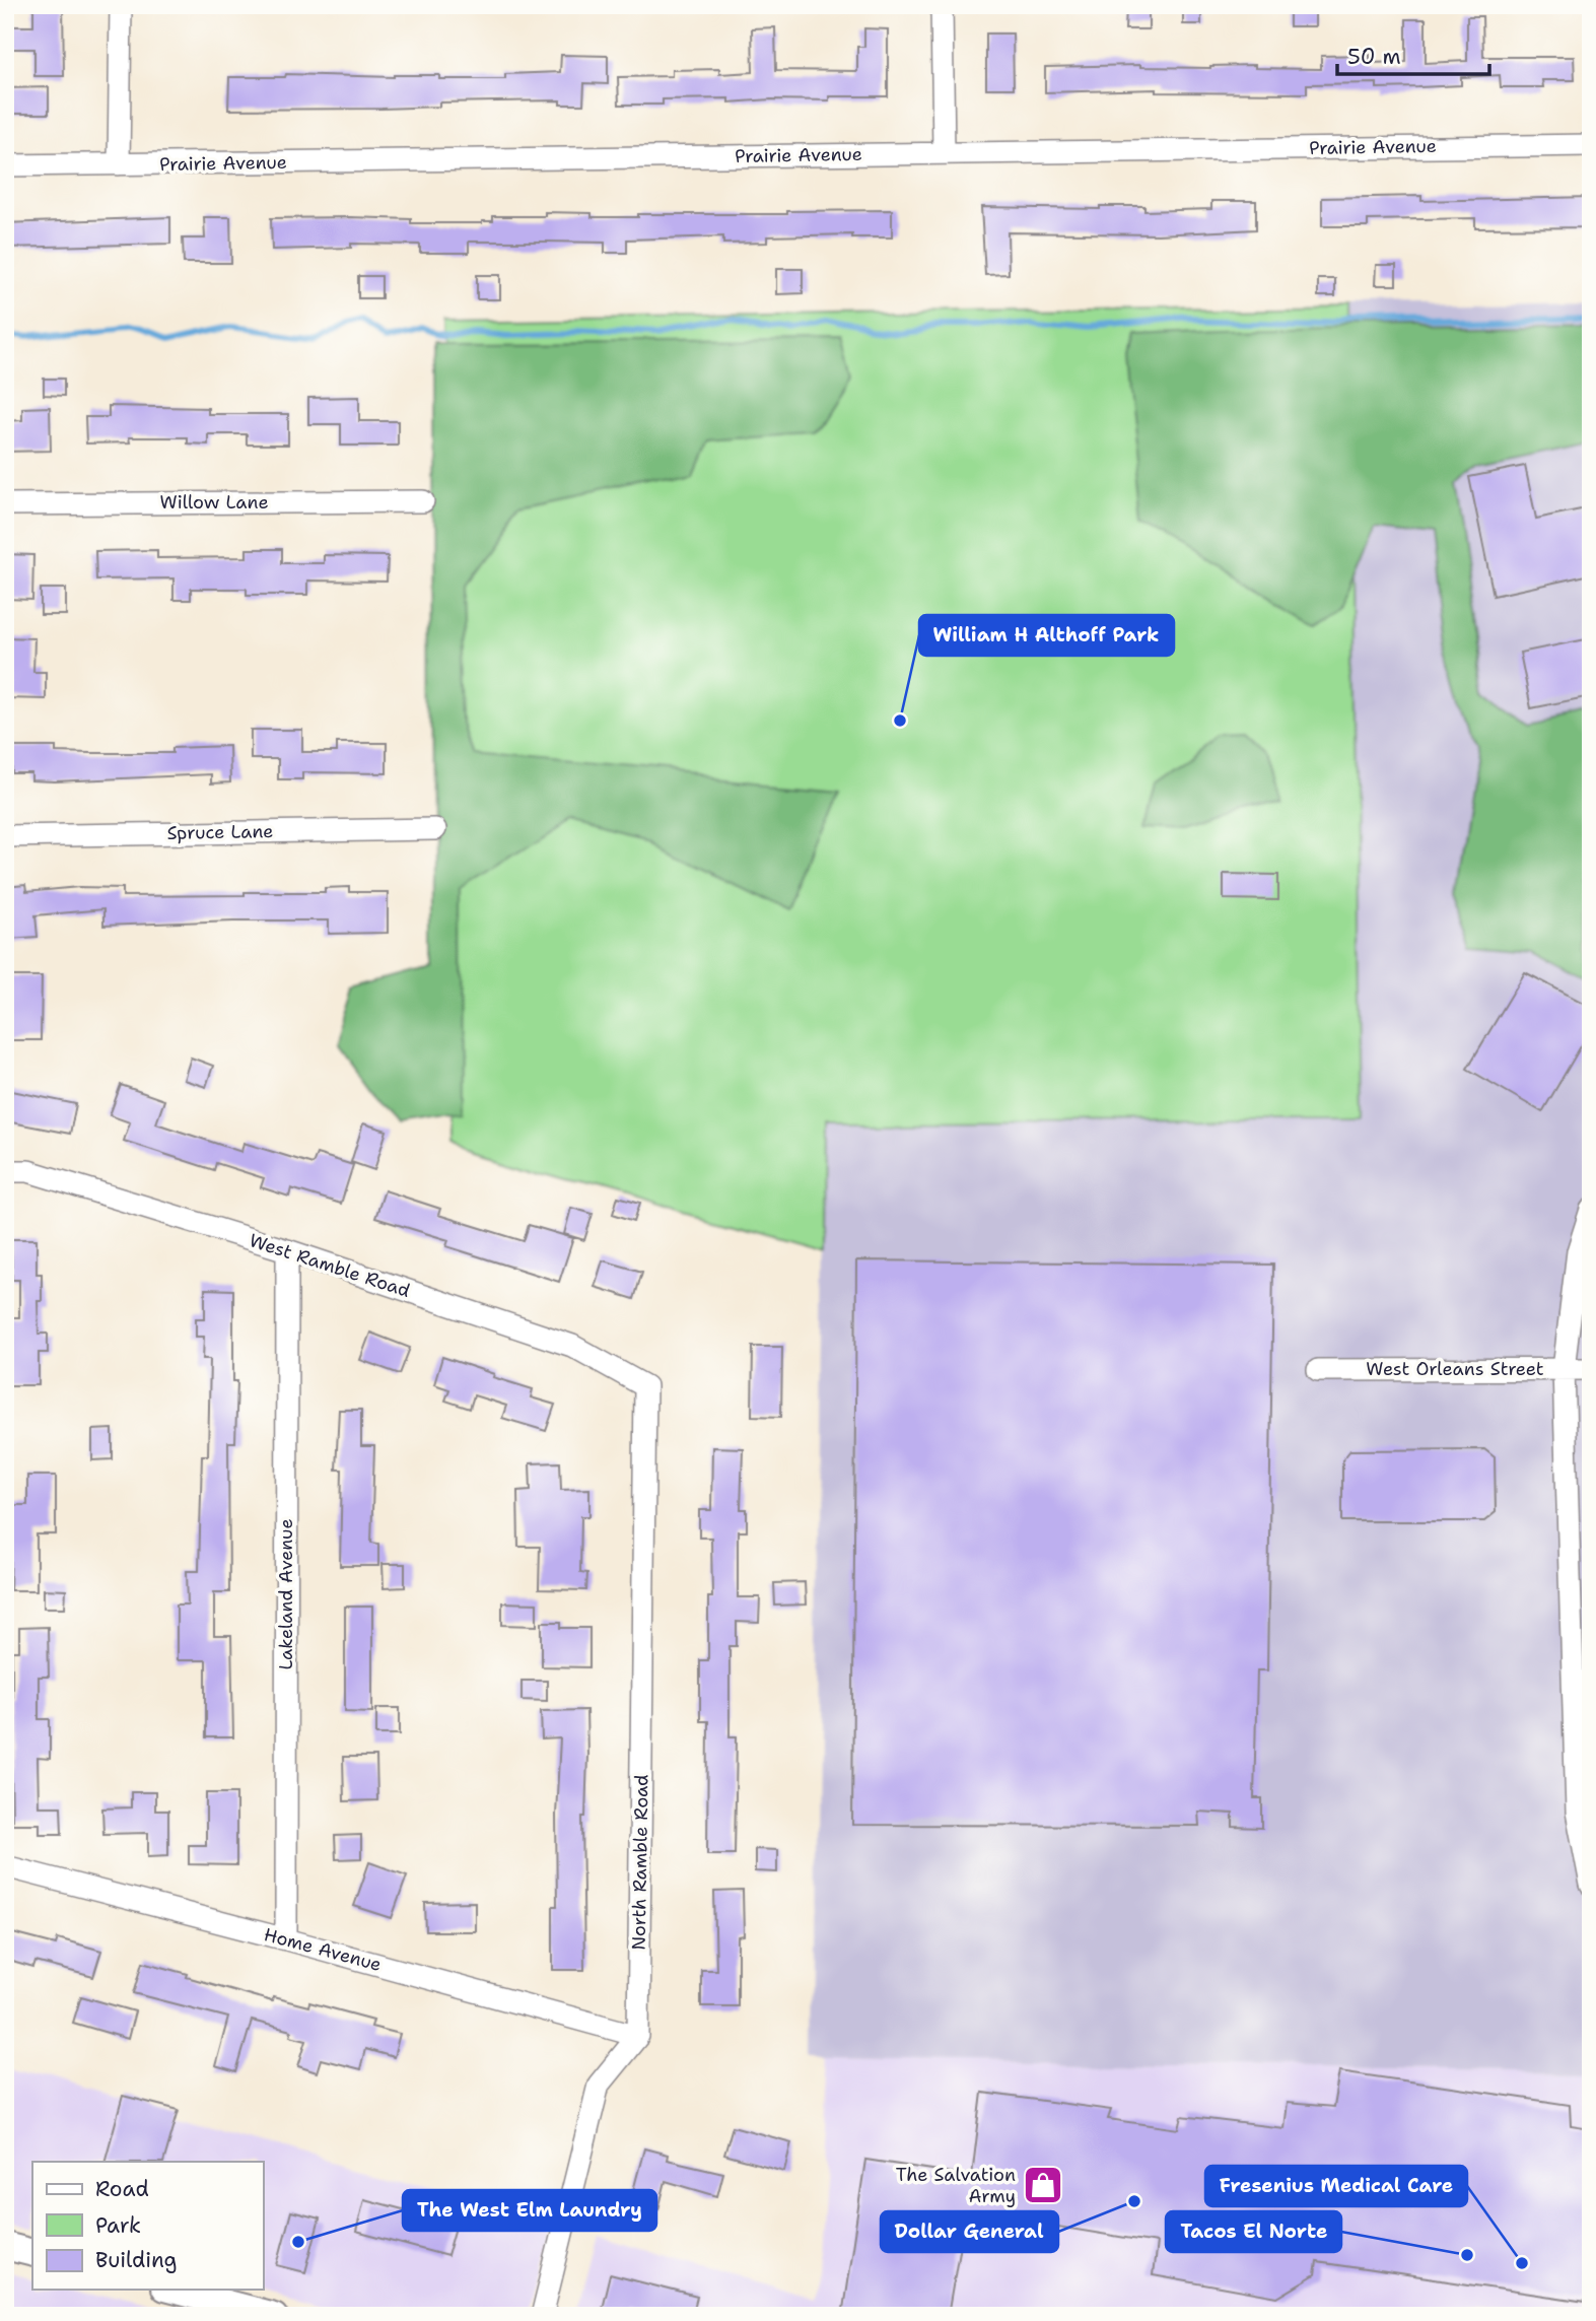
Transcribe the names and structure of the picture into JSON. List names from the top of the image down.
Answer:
{
  "streets": {
    "street": [
      "Prairie Avenue",
      "Willow Lane",
      "Spruce Lane",
      "West Ramble Road",
      "West Orleans Street",
      "Lakeland Avenue",
      "North Ramble Road",
      "Home Avenue"
    ]
  },
  "crossings": [
    ["West Ramble Road", "Lakeland Avenue"],
    ["West Ramble Road", "North Ramble Road"],
    ["Lakeland Avenue", "Home Avenue"],
    ["North Ramble Road", "Home Avenue"]
  ],
  "places": {
    "other": [
      "William H Althoff Park",
      "Dollar General",
      "The West Elm Laundry",
      "Tacos El Norte",
      "Fresenius Medical Care"
    ],
    "shop": ["The Salvation Army"]
  },
  "legend": ["Road", "Park", "Building"],
  "scale_bar": "50 m"
}
